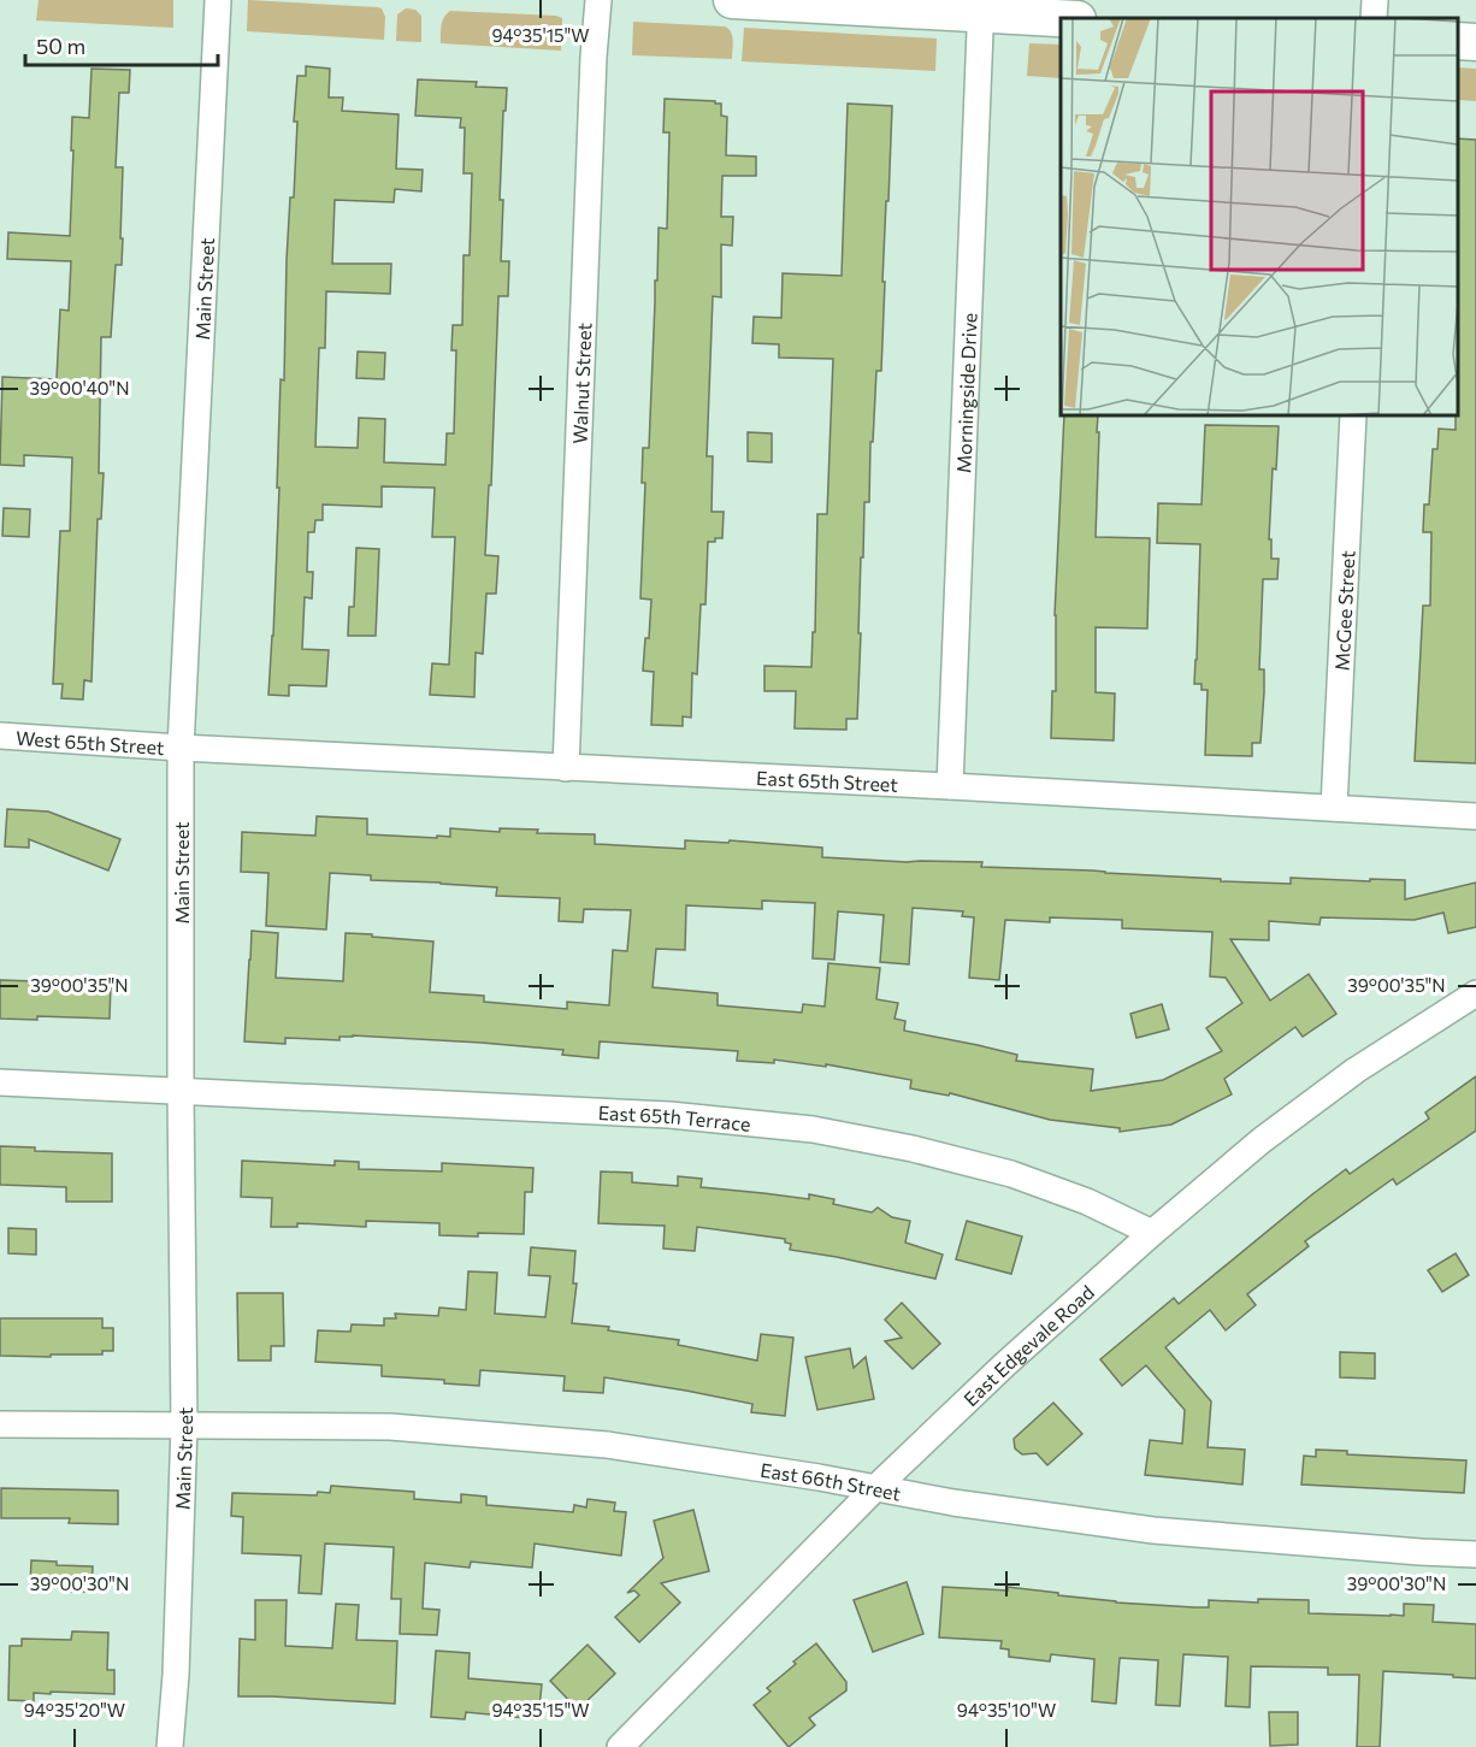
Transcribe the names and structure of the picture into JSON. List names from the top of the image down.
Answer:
{
  "streets": {
    "street": [
      "Main Street",
      "Walnut Street",
      "Morningside Drive",
      "McGee Street",
      "West 65th Street",
      "East 65th Street",
      "East 65th Terrace",
      "East Edgevale Road",
      "East 66th Street"
    ]
  },
  "crossings": [
    ["Main Street", "West 65th Street"],
    ["Main Street", "East 65th Street"],
    ["Main Street", "East 65th Terrace"],
    ["Main Street", "East 66th Street"],
    ["Walnut Street", "East 65th Street"],
    ["Morningside Drive", "East 65th Street"],
    ["McGee Street", "East 65th Street"],
    ["West 65th Street", "East 65th Street"],
    ["East 65th Terrace", "East Edgevale Road"],
    ["East Edgevale Road", "East 66th Street"]
  ],
  "scale_bar": "50 m",
  "coordinates": [
    "94°35'15\"W",
    "39°00'40\"N",
    "39°00'35\"N",
    "39°00'30\"N",
    "94°35'20\"W",
    "94°35'10\"W"
  ]
}
